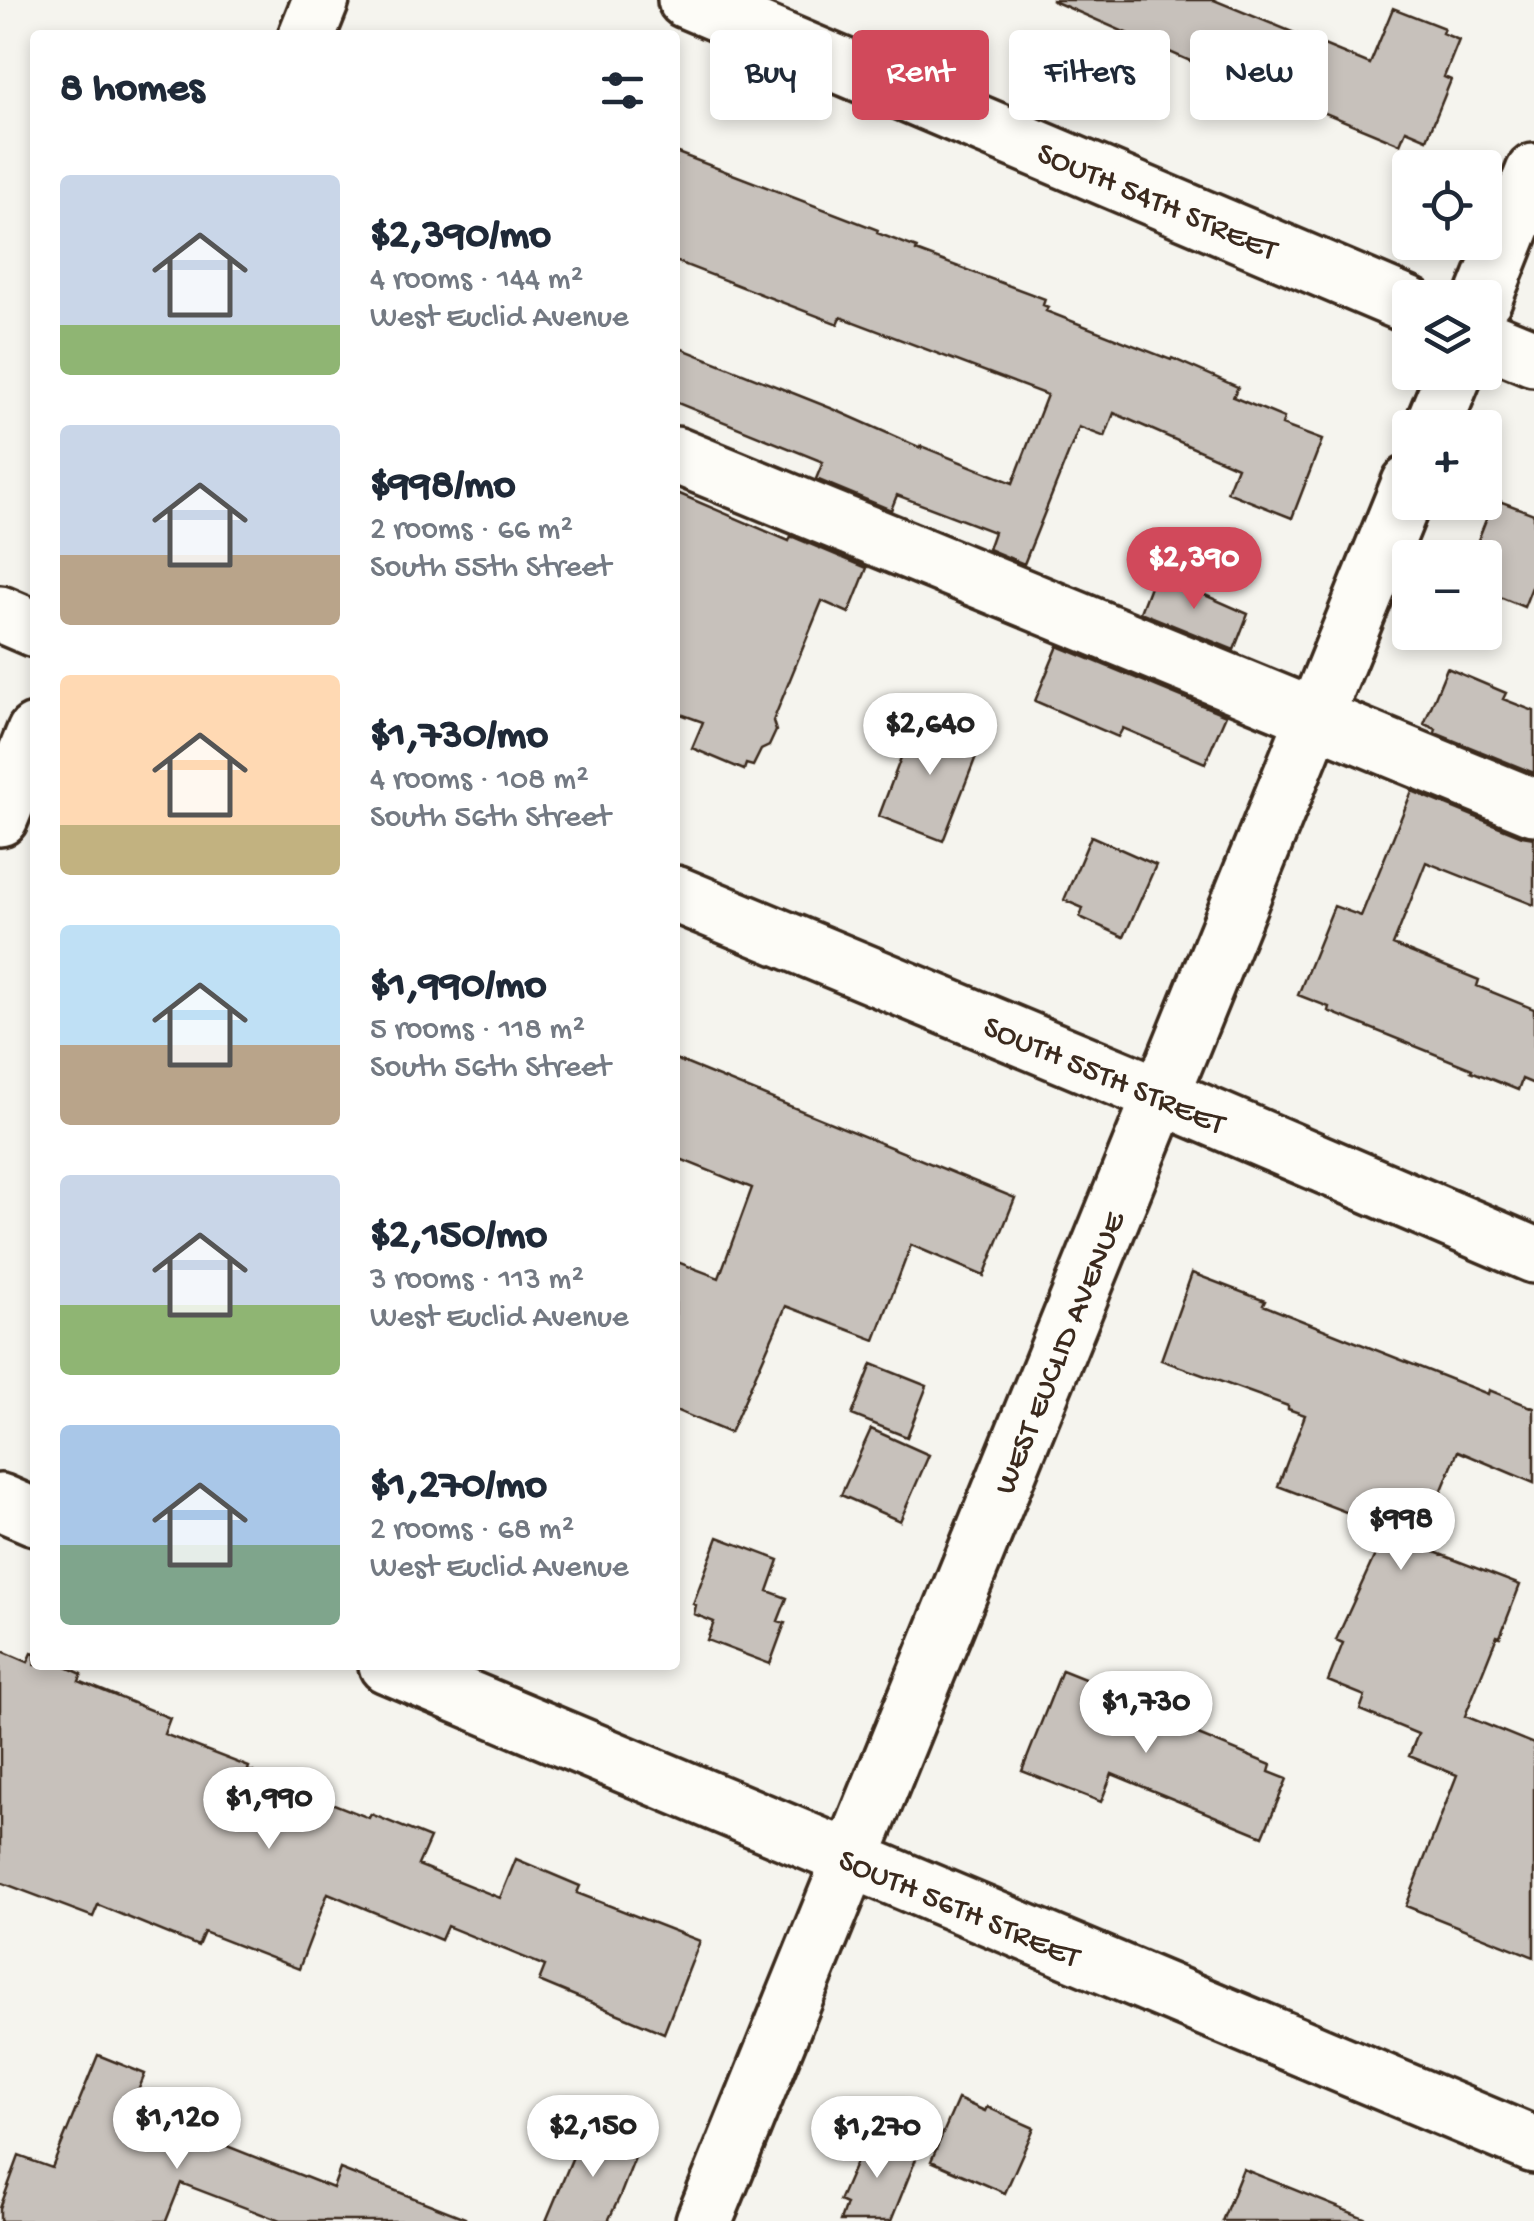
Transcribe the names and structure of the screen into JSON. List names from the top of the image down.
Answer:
{
  "streets": {
    "street": [
      "SOUTH 54TH STREET",
      "SOUTH 55TH STREET",
      "WEST EUCLID AVENUE",
      "SOUTH 56TH STREET"
    ]
  },
  "crossings": [
    ["SOUTH 55TH STREET", "WEST EUCLID AVENUE"],
    ["WEST EUCLID AVENUE", "SOUTH 56TH STREET"]
  ],
  "page": {
    "chip": [
      "Buy",
      "Rent",
      "Filters",
      "New"
    ],
    "heading": "8 homes",
    "map_buttons": ["+", "−"],
    "list": [
      {
        "name": "$2,390/mo",
        "note": "4 rooms · 144 m² · West Euclid Avenue"
      },
      {
        "name": "$998/mo",
        "note": "2 rooms · 66 m² · South 55th Street"
      },
      {
        "name": "$1,730/mo",
        "note": "4 rooms · 108 m² · South 56th Street"
      },
      {
        "name": "$1,990/mo",
        "note": "5 rooms · 118 m² · South 56th Street"
      },
      {
        "name": "$2,150/mo",
        "note": "3 rooms · 113 m² · West Euclid Avenue"
      },
      {
        "name": "$1,270/mo",
        "note": "2 rooms · 68 m² · West Euclid Avenue"
      }
    ],
    "price": [
      "$2,390",
      "$2,640",
      "$998",
      "$1,730",
      "$1,990",
      "$1,120",
      "$2,150",
      "$1,270"
    ]
  }
}
